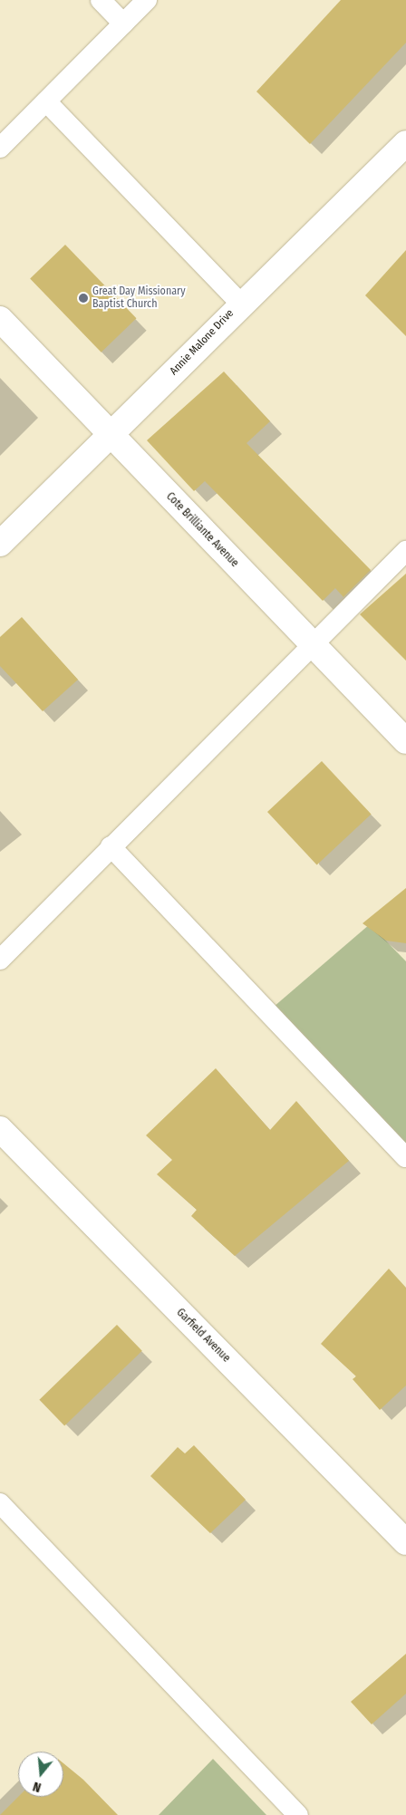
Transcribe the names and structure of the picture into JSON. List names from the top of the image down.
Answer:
{
  "streets": {
    "street": ["Annie Malone Drive", "Cote Brilliante Avenue", "Garfield Avenue"]
  },
  "crossings": [
    ["Annie Malone Drive", "Cote Brilliante Avenue"]
  ],
  "places": ["Great Day Missionary Baptist Church"],
  "north": "bottom"
}
